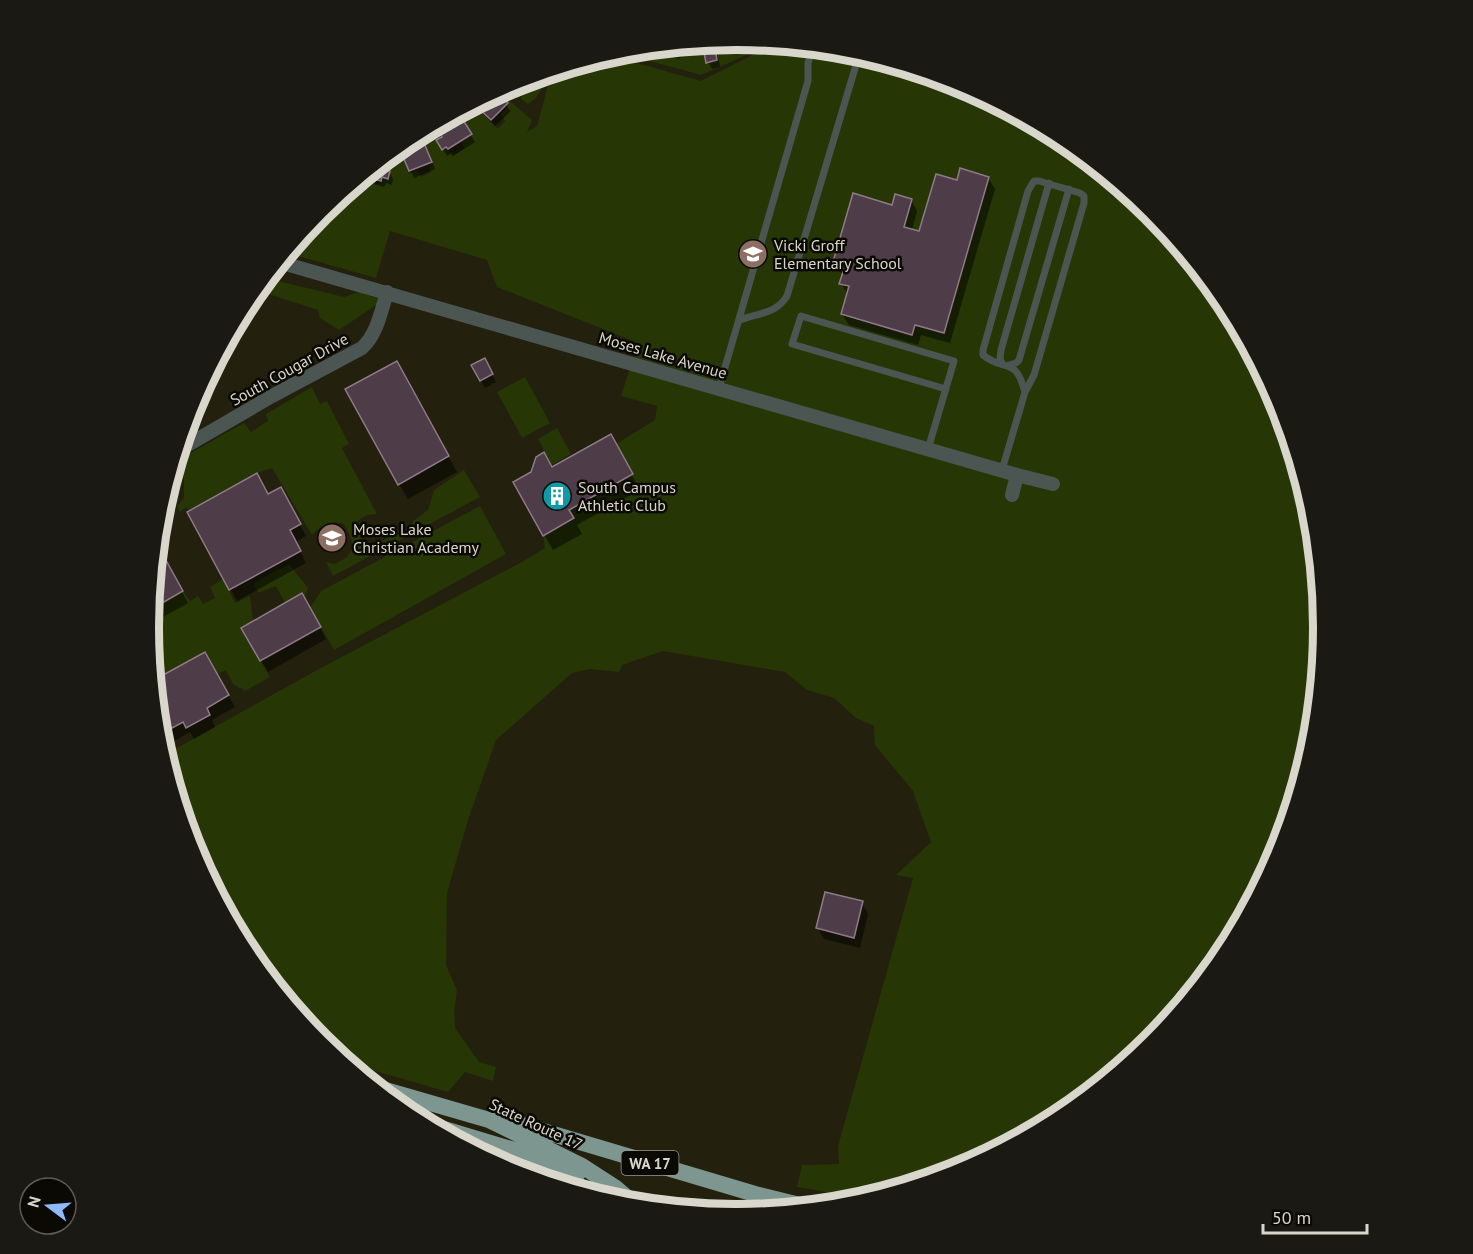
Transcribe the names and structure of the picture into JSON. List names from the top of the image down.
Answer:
{
  "streets": {
    "highway": ["State Route 17", "WA 17"],
    "street": ["Moses Lake Avenue", "South Cougar Drive"]
  },
  "crossings": [
    ["Moses Lake Avenue", "South Cougar Drive"],
    ["State Route 17", "WA 17"]
  ],
  "places": {
    "school or university": ["Vicki Groff Elementary School", "Moses Lake Christian Academy"],
    "building": ["South Campus Athletic Club"]
  },
  "scale_bar": "50 m",
  "north": "left"
}
